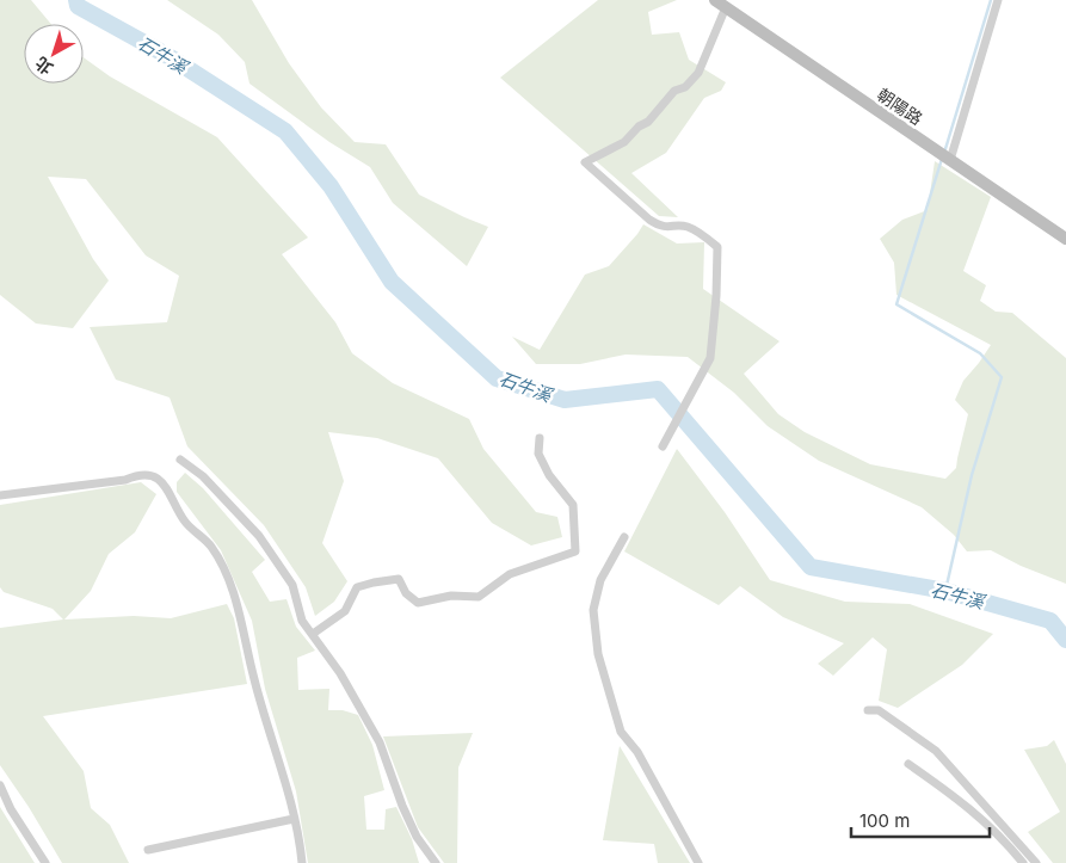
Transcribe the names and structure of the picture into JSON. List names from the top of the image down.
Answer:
{
  "streets": {
    "main road": ["朝陽路"]
  },
  "water": ["石牛溪"],
  "scale_bar": "100 m",
  "north": "bottom left"
}
